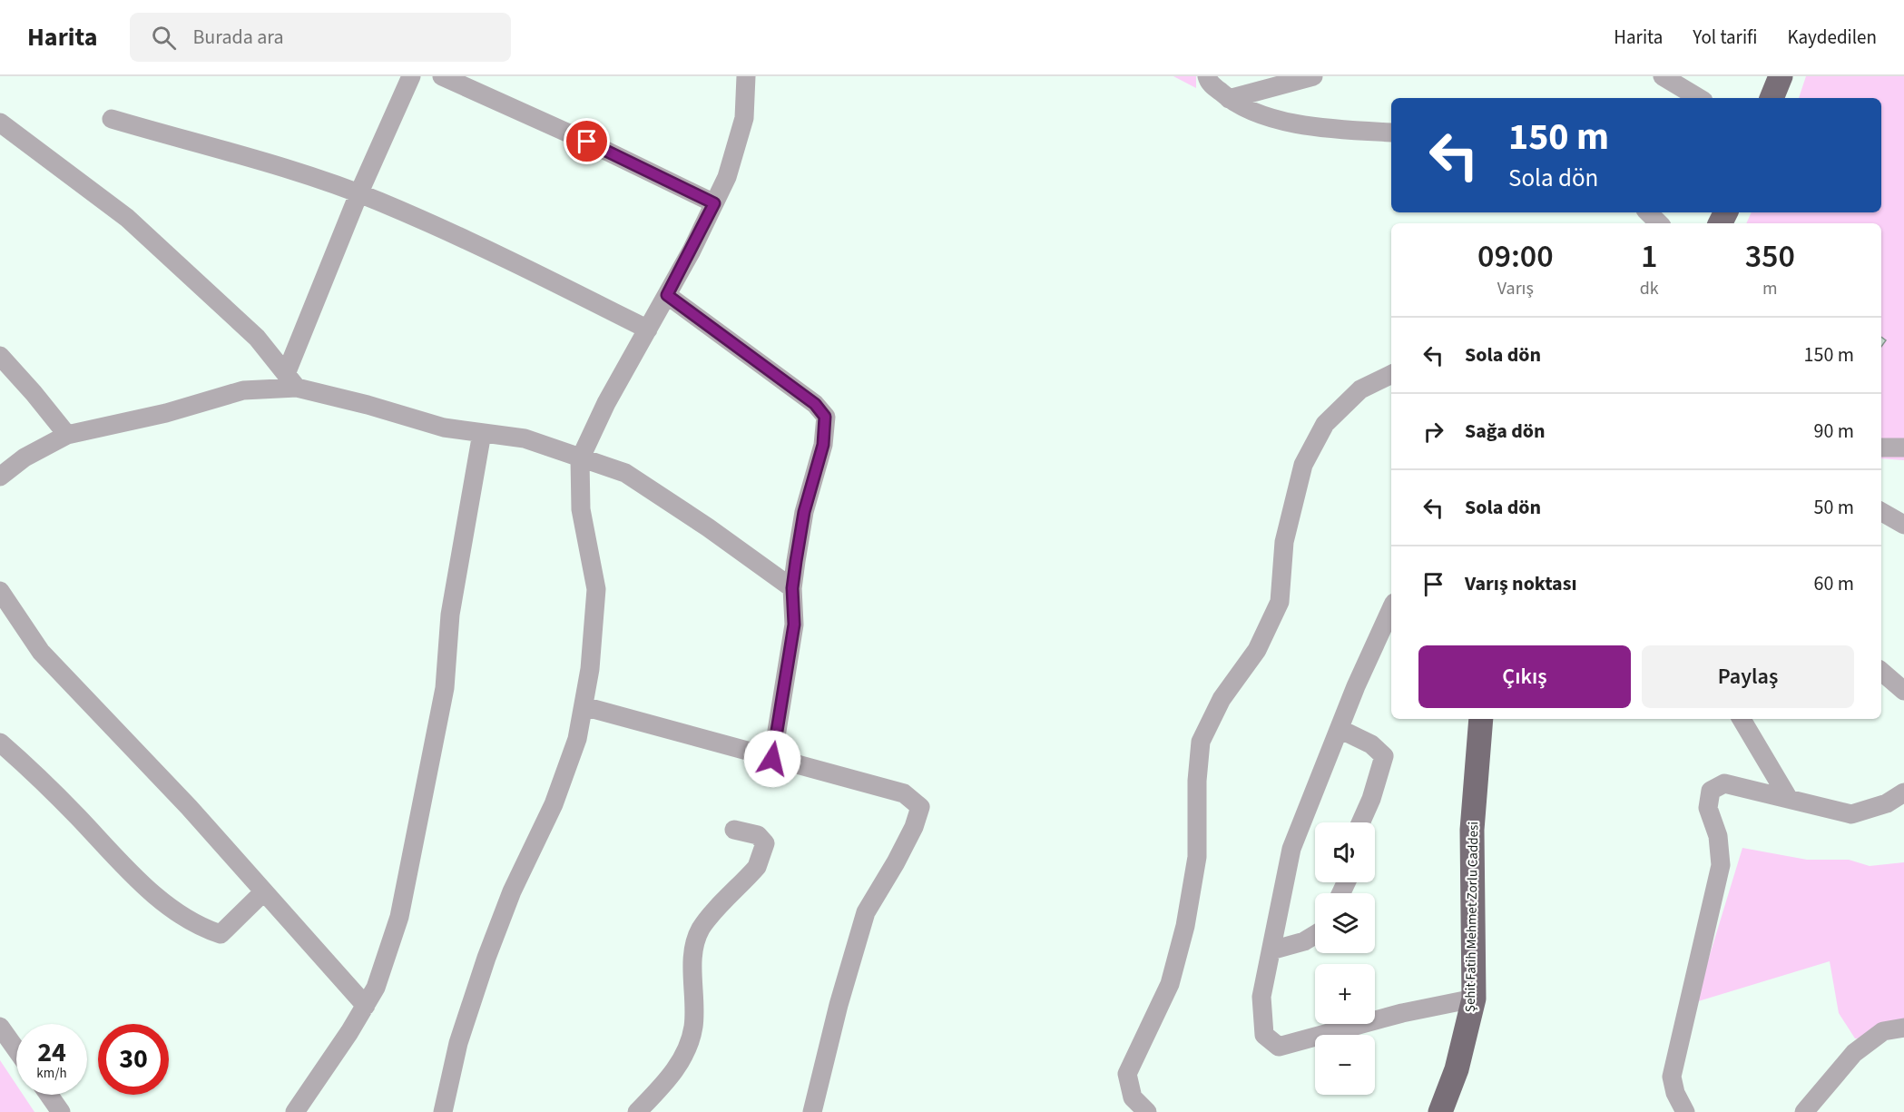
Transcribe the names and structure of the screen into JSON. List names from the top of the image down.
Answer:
{
  "streets": {
    "main road": ["Şehit Fatih Mehmet Zorlu Caddesi"]
  },
  "page": {
    "header": "Harita",
    "search": "Burada ara",
    "nav": ["Harita", "Yol tarifi", "Kaydedilen"],
    "turn": ["150 m", "Sola dön"],
    "eta": [
      "09:00",
      "Varış",
      "1",
      "dk",
      "350",
      "m"
    ],
    "list": [
      {
        "name": "Sola dön",
        "value": "150 m"
      },
      {
        "name": "Sağa dön",
        "value": "90 m"
      },
      {
        "name": "Sola dön",
        "value": "50 m"
      },
      {
        "name": "Varış noktası",
        "value": "60 m"
      }
    ],
    "buttons": ["Çıkış", "Paylaş"],
    "map_buttons": ["+", "−"],
    "speed": "24 km/h",
    "limit": "30"
  }
}
